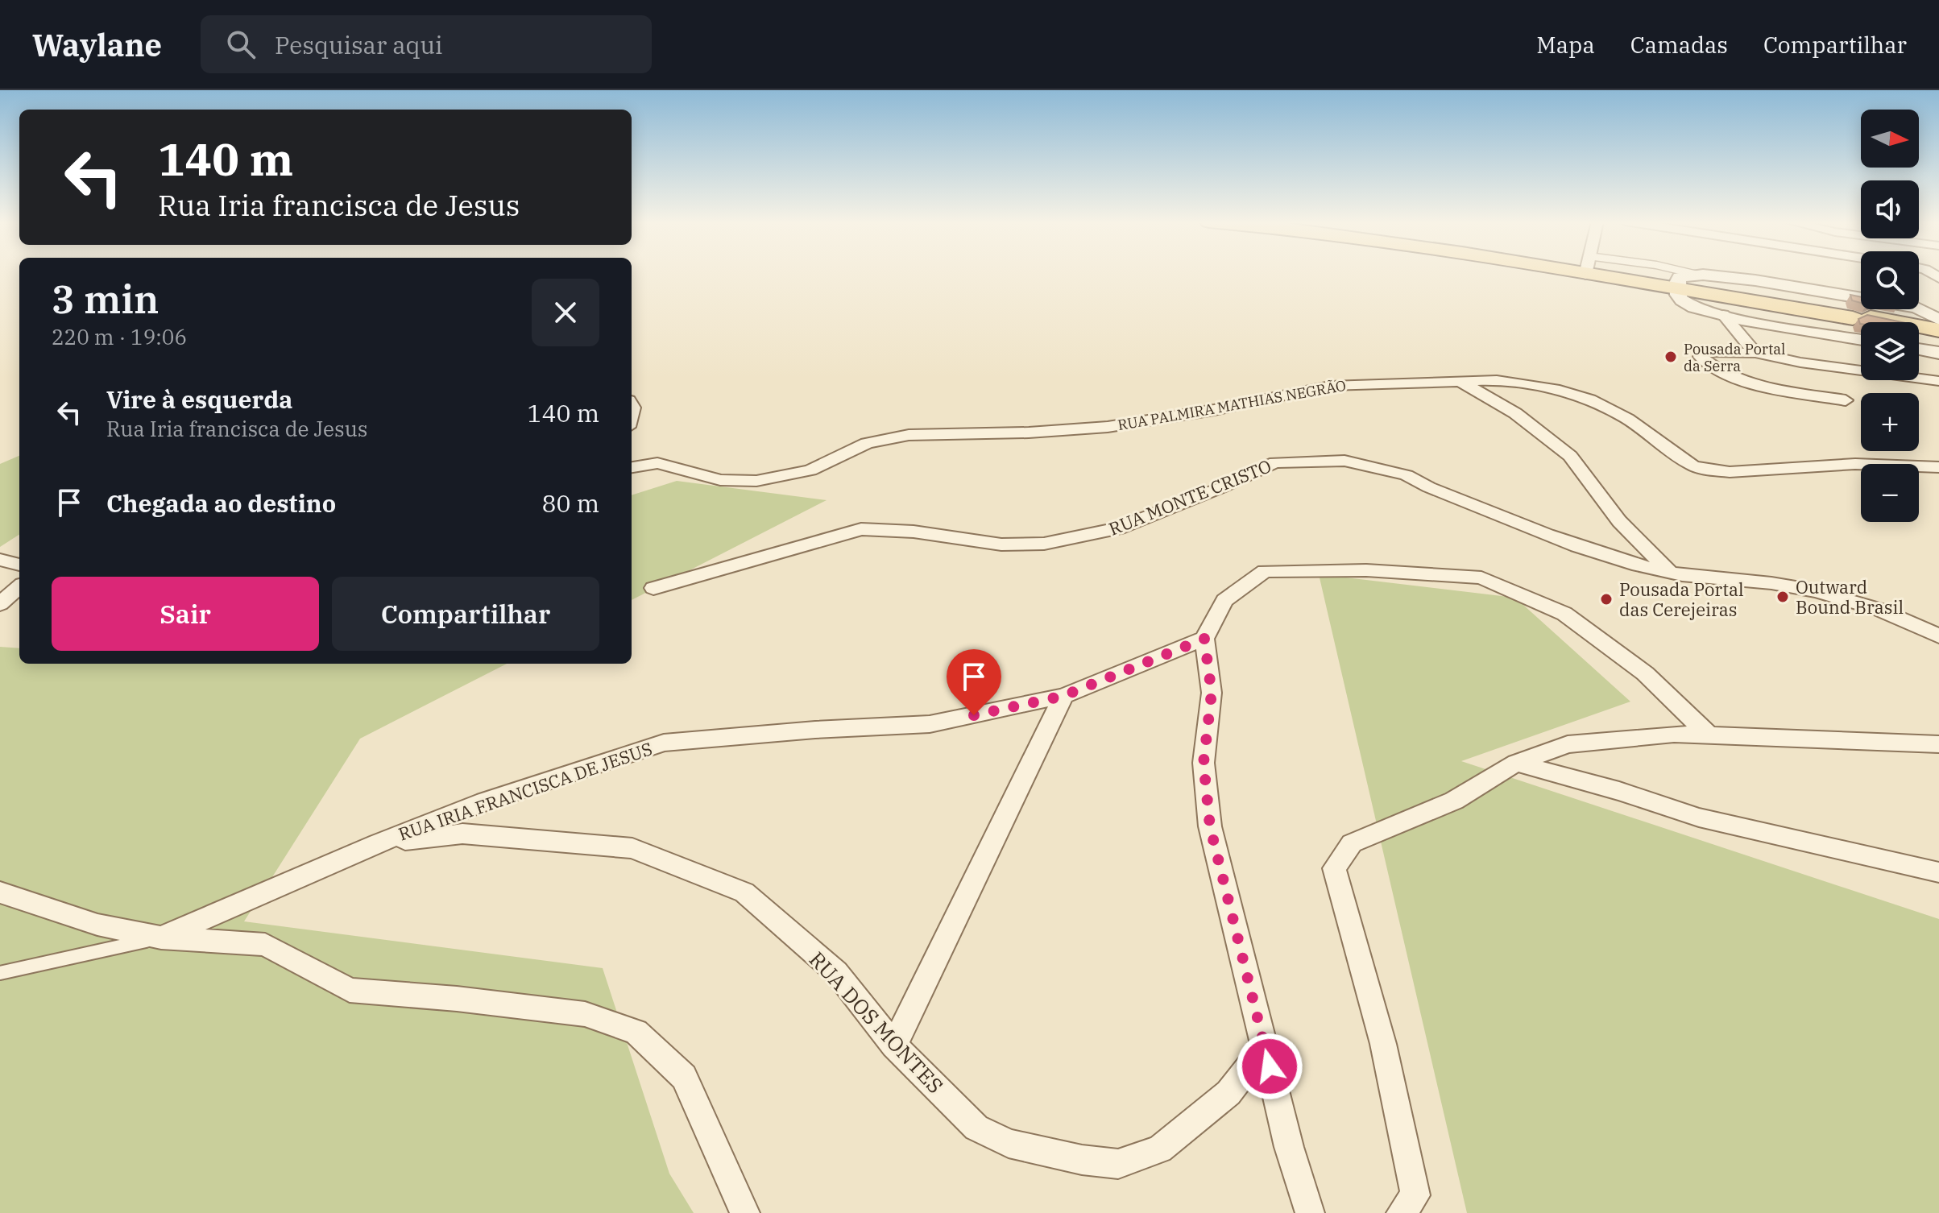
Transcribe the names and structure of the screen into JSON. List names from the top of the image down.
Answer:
{
  "streets": {
    "street": [
      "RUA PALMIRA MATHIAS NEGRÃO",
      "RUA MONTE CRISTO",
      "RUA IRIA FRANCISCA DE JESUS",
      "RUA DOS MONTES"
    ]
  },
  "crossings": [
    ["RUA IRIA FRANCISCA DE JESUS", "RUA DOS MONTES"]
  ],
  "places": ["Pousada Portal da Serra", "Outward Bound Brasil", "Pousada Portal das Cerejeiras"],
  "north": "right",
  "page": {
    "header": "Waylane",
    "search": "Pesquisar aqui",
    "nav": ["Mapa", "Camadas", "Compartilhar"],
    "map_buttons": ["+", "−"],
    "turn": ["140 m", "Rua Iria francisca de Jesus"],
    "heading": ["3 min", "220 m · 19:06"],
    "list": [
      {
        "name": "Vire à esquerda",
        "note": "Rua Iria francisca de Jesus",
        "value": "140 m"
      },
      {
        "name": "Chegada ao destino",
        "value": "80 m"
      }
    ],
    "buttons": ["Sair", "Compartilhar"]
  }
}
